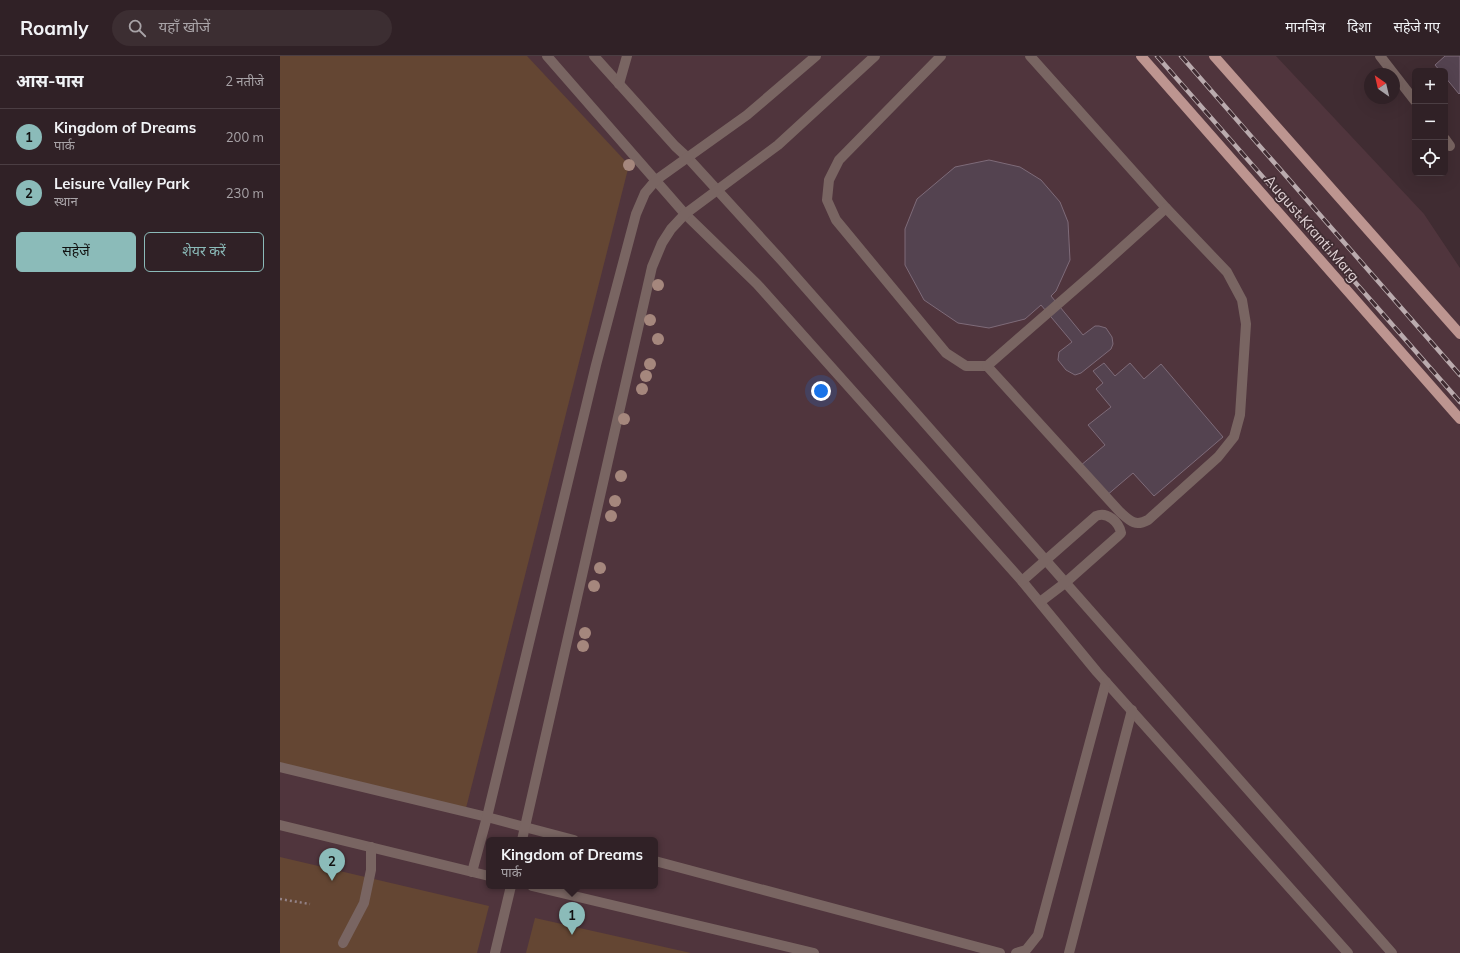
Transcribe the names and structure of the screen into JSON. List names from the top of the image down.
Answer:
{
  "streets": {
    "main road": ["August Kranti Marg"]
  },
  "north": "top left",
  "page": {
    "header": "Roamly",
    "search": "यहाँ खोजें",
    "nav": ["मानचित्र", "दिशा", "सहेजे गए"],
    "heading": ["आस-पास", "2 नतीजे"],
    "map_buttons": ["+", "−"],
    "list": [
      {
        "mark": "1",
        "name": "Kingdom of Dreams",
        "note": "पार्क",
        "value": "200 m"
      },
      {
        "mark": "2",
        "name": "Leisure Valley Park",
        "note": "स्थान",
        "value": "230 m"
      }
    ],
    "buttons": ["सहेजें", "शेयर करें"],
    "popup": ["Kingdom of Dreams", "पार्क"],
    "pins": ["2", "1"]
  }
}
